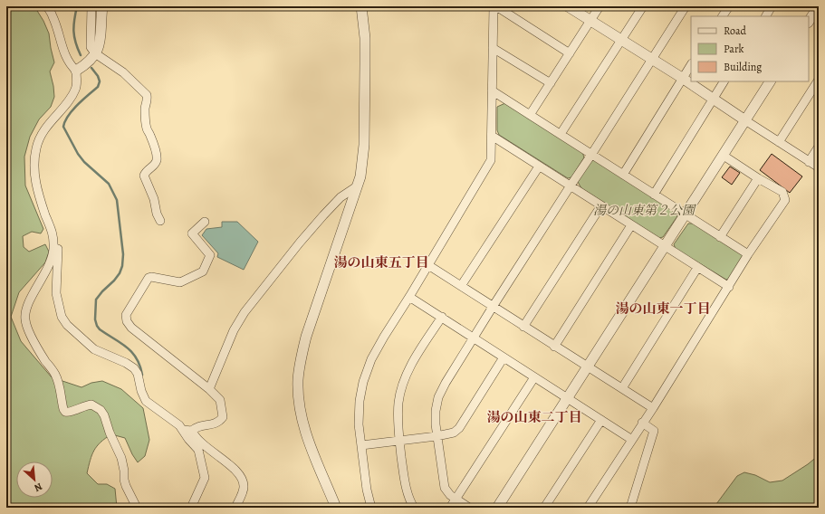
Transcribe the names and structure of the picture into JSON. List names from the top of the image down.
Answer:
{
  "districts": ["湯の山東五丁目", "湯の山東一丁目", "湯の山東二丁目"],
  "parks": ["湯の山東第２公園"],
  "legend": ["Road", "Park", "Building"],
  "north": "bottom right"
}
